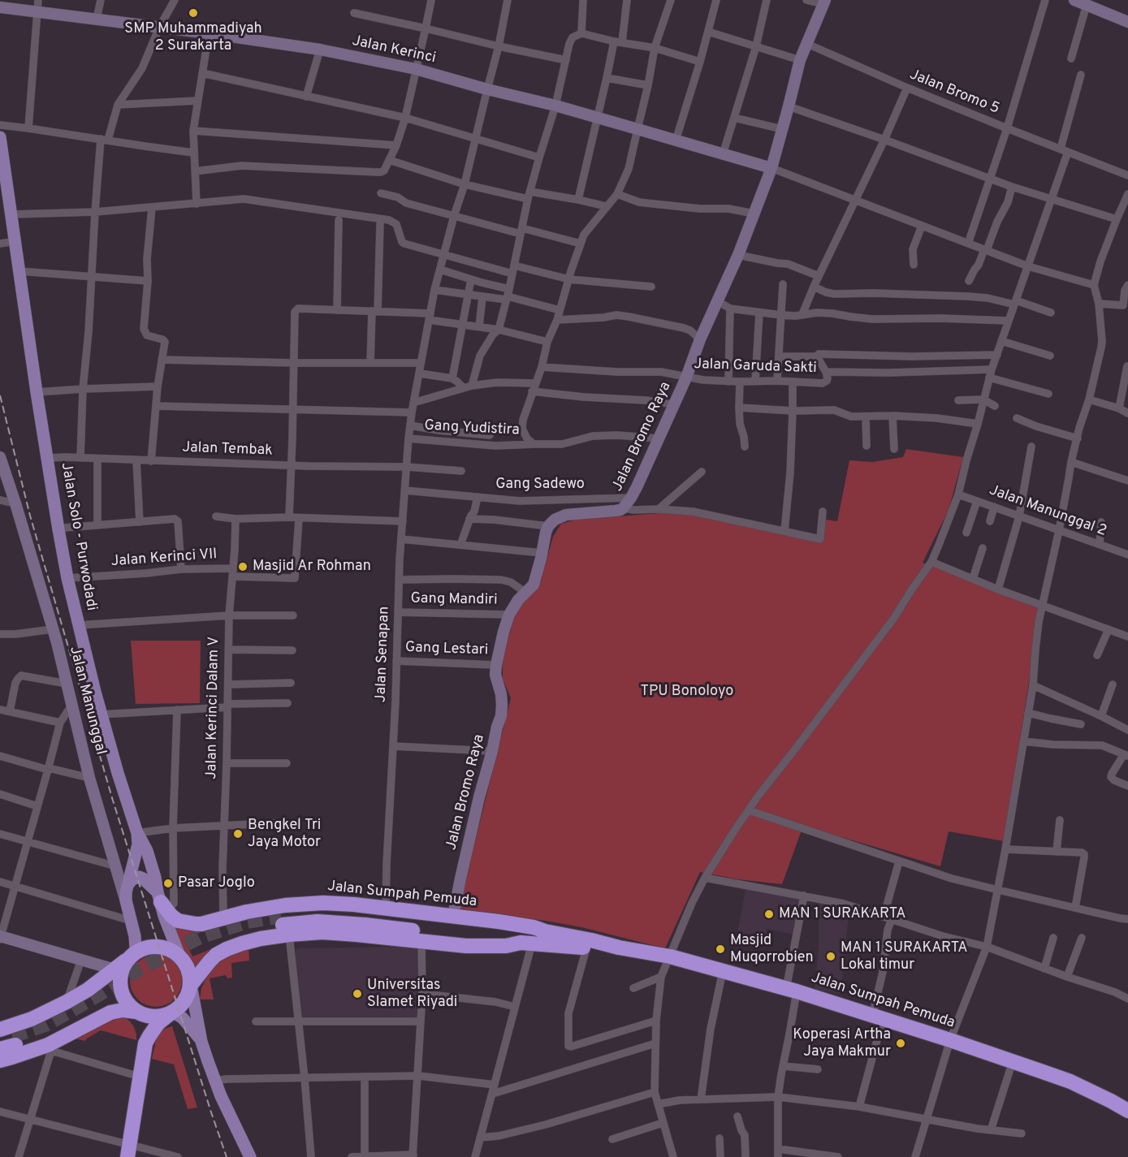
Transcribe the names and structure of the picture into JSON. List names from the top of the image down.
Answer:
{
  "streets": {
    "highway": ["Jalan Sumpah Pemuda"],
    "main road": ["Jalan Solo - Purwodadi", "Jalan Manunggal"],
    "street": [
      "Jalan Kerinci",
      "Jalan Bromo 5",
      "Jalan Garuda Sakti",
      "Gang Yudistira",
      "Jalan Bromo Raya",
      "Jalan Tembak",
      "Gang Sadewo",
      "Jalan Manunggal 2",
      "Jalan Kerinci VII",
      "Gang Mandiri",
      "Gang Lestari",
      "Jalan Senapan",
      "Jalan Kerinci Dalam V"
    ]
  },
  "crossings": [
    ["Jalan Kerinci", "Jalan Bromo Raya"],
    ["Jalan Kerinci", "Jalan Senapan"],
    ["Jalan Bromo 5", "Jalan Bromo Raya"],
    ["Jalan Garuda Sakti", "Jalan Bromo Raya"],
    ["Gang Yudistira", "Jalan Bromo Raya"],
    ["Gang Yudistira", "Jalan Senapan"],
    ["Jalan Bromo Raya", "Gang Sadewo"],
    ["Jalan Bromo Raya", "Gang Mandiri"],
    ["Jalan Bromo Raya", "Gang Lestari"],
    ["Jalan Bromo Raya", "Jalan Sumpah Pemuda"],
    ["Jalan Tembak", "Jalan Solo - Purwodadi"],
    ["Jalan Tembak", "Jalan Senapan"],
    ["Gang Sadewo", "Jalan Senapan"],
    ["Jalan Solo - Purwodadi", "Jalan Kerinci VII"],
    ["Jalan Solo - Purwodadi", "Jalan Manunggal"],
    ["Jalan Solo - Purwodadi", "Jalan Sumpah Pemuda"],
    ["Jalan Kerinci VII", "Jalan Kerinci Dalam V"],
    ["Gang Mandiri", "Jalan Senapan"],
    ["Gang Lestari", "Jalan Senapan"],
    ["Jalan Senapan", "Jalan Sumpah Pemuda"],
    ["Jalan Manunggal", "Jalan Sumpah Pemuda"],
    ["Jalan Kerinci Dalam V", "Jalan Sumpah Pemuda"]
  ],
  "parks": ["TPU Bonoloyo"],
  "places": [
    "SMP Muhammadiyah 2 Surakarta",
    "Masjid Ar Rohman",
    "Bengkel Tri Jaya Motor",
    "Pasar Joglo",
    "MAN 1 SURAKARTA",
    "Masjid Muqorrobien",
    "MAN 1 SURAKARTA Lokal timur",
    "Universitas Slamet Riyadi",
    "Koperasi Artha Jaya Makmur"
  ]
}
